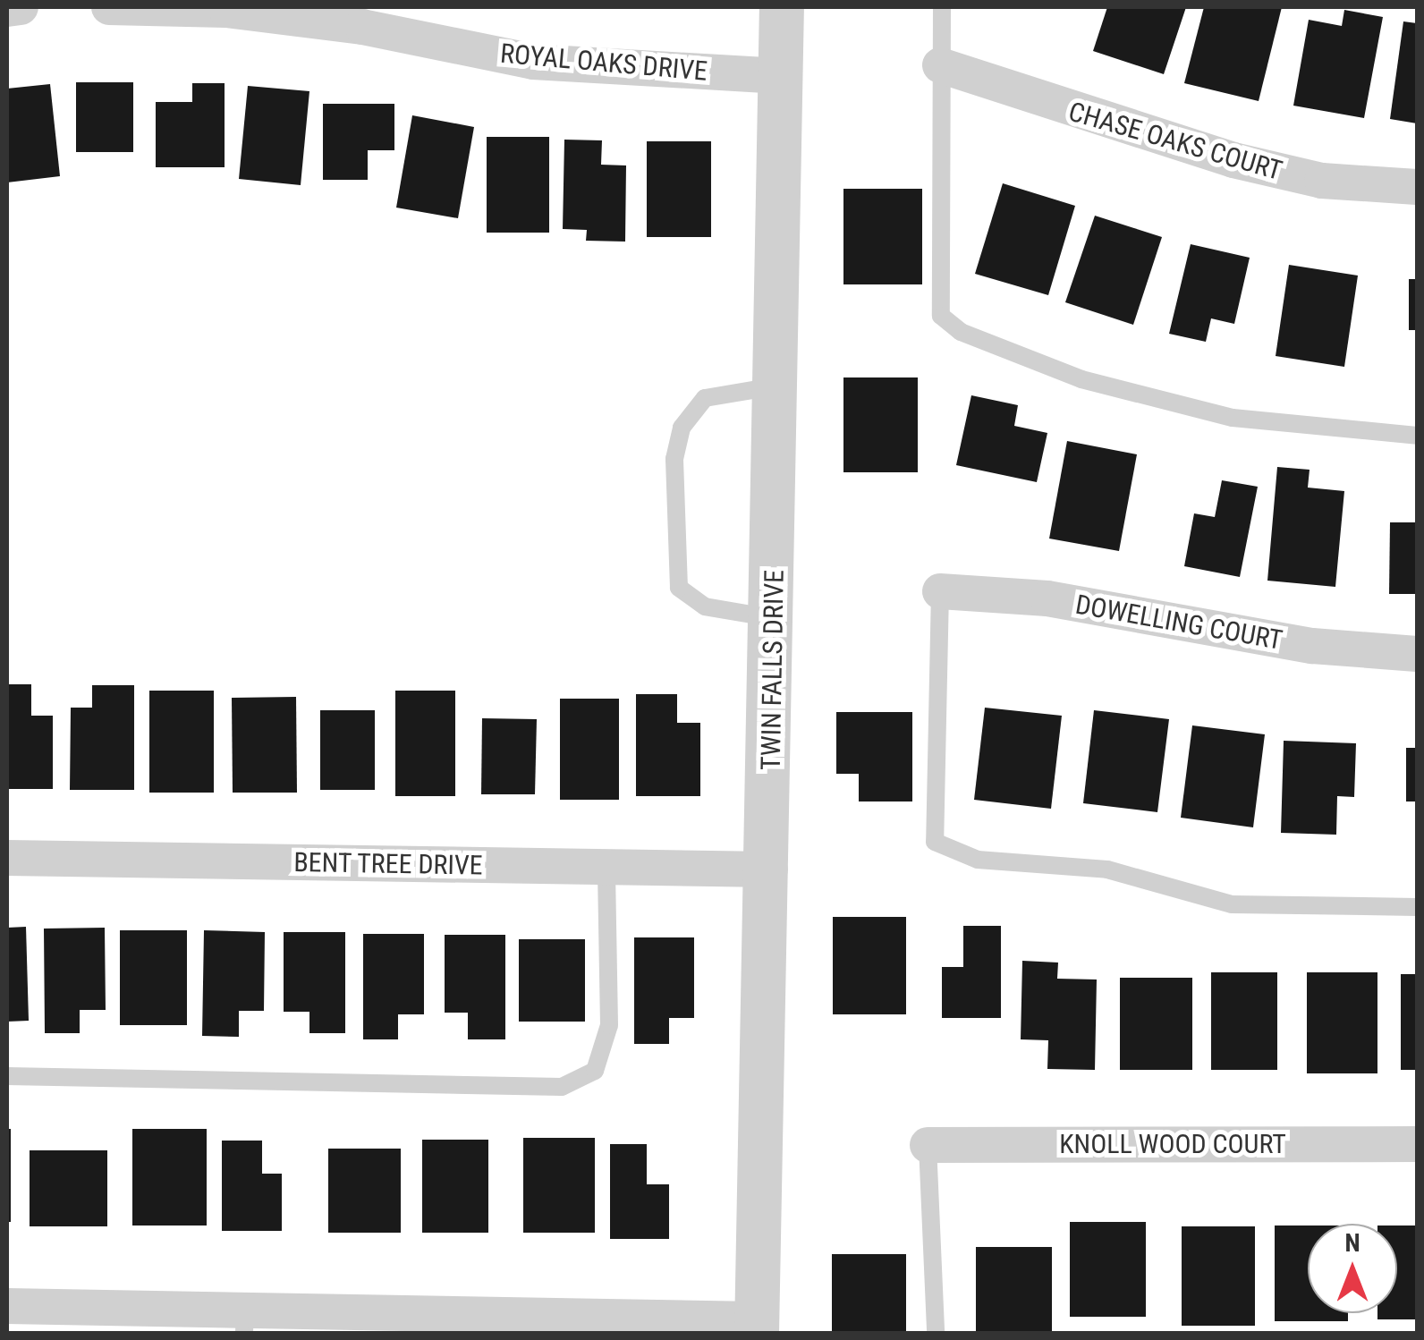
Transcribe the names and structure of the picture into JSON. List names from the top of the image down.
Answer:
{
  "streets": {
    "street": [
      "ROYAL OAKS DRIVE",
      "CHASE OAKS COURT",
      "DOWELLING COURT",
      "TWIN FALLS DRIVE",
      "BENT TREE DRIVE",
      "KNOLL WOOD COURT"
    ]
  },
  "crossings": [
    ["ROYAL OAKS DRIVE", "TWIN FALLS DRIVE"],
    ["TWIN FALLS DRIVE", "BENT TREE DRIVE"]
  ],
  "north": "top"
}
